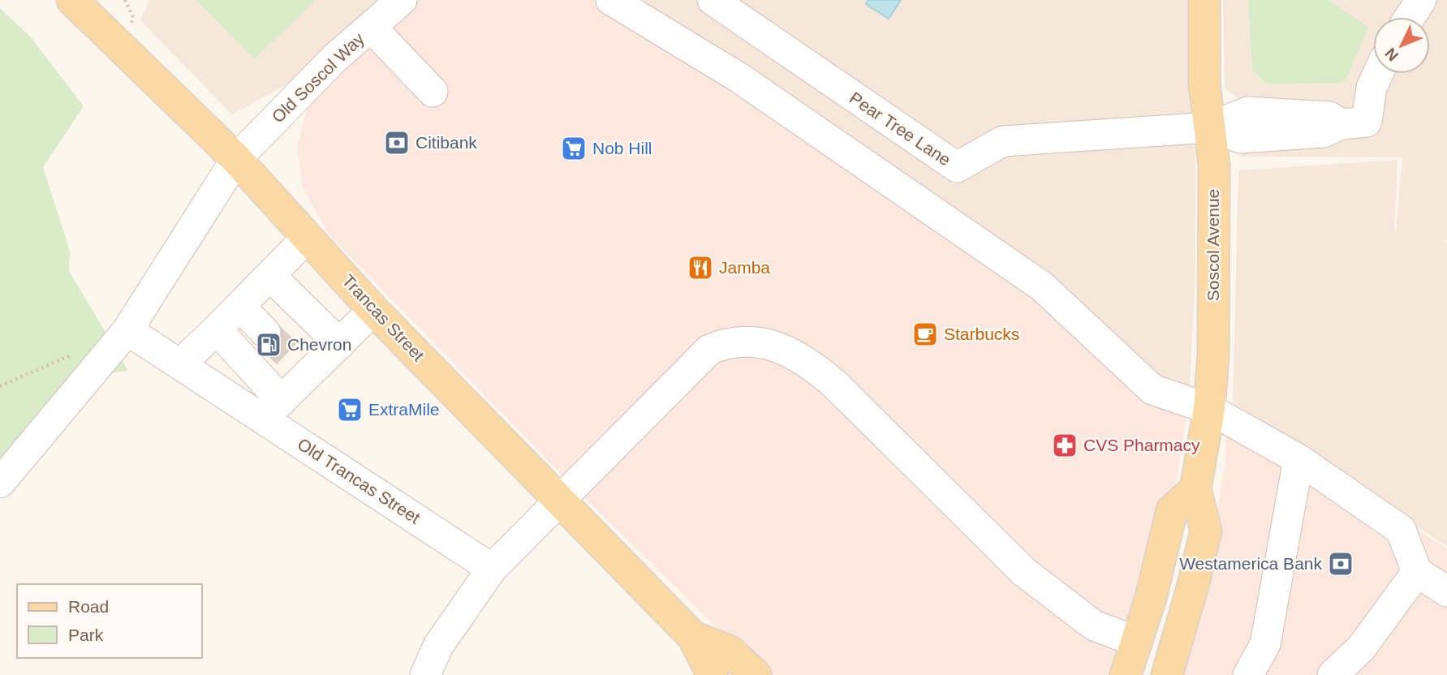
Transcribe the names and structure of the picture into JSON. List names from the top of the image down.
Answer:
{
  "streets": {
    "main road": ["Soscol Avenue", "Trancas Street"],
    "street": ["Old Soscol Way", "Pear Tree Lane", "Old Trancas Street"]
  },
  "crossings": [
    ["Old Soscol Way", "Trancas Street"],
    ["Old Soscol Way", "Old Trancas Street"],
    ["Pear Tree Lane", "Soscol Avenue"]
  ],
  "places": {
    "bank": ["Citibank", "Westamerica Bank"],
    "supermarket": ["Nob Hill", "ExtraMile"],
    "restaurant": ["Jamba"],
    "cafe": ["Starbucks"],
    "fuel station": ["Chevron"],
    "pharmacy": ["CVS Pharmacy"]
  },
  "legend": ["Road", "Park"],
  "north": "bottom left"
}
